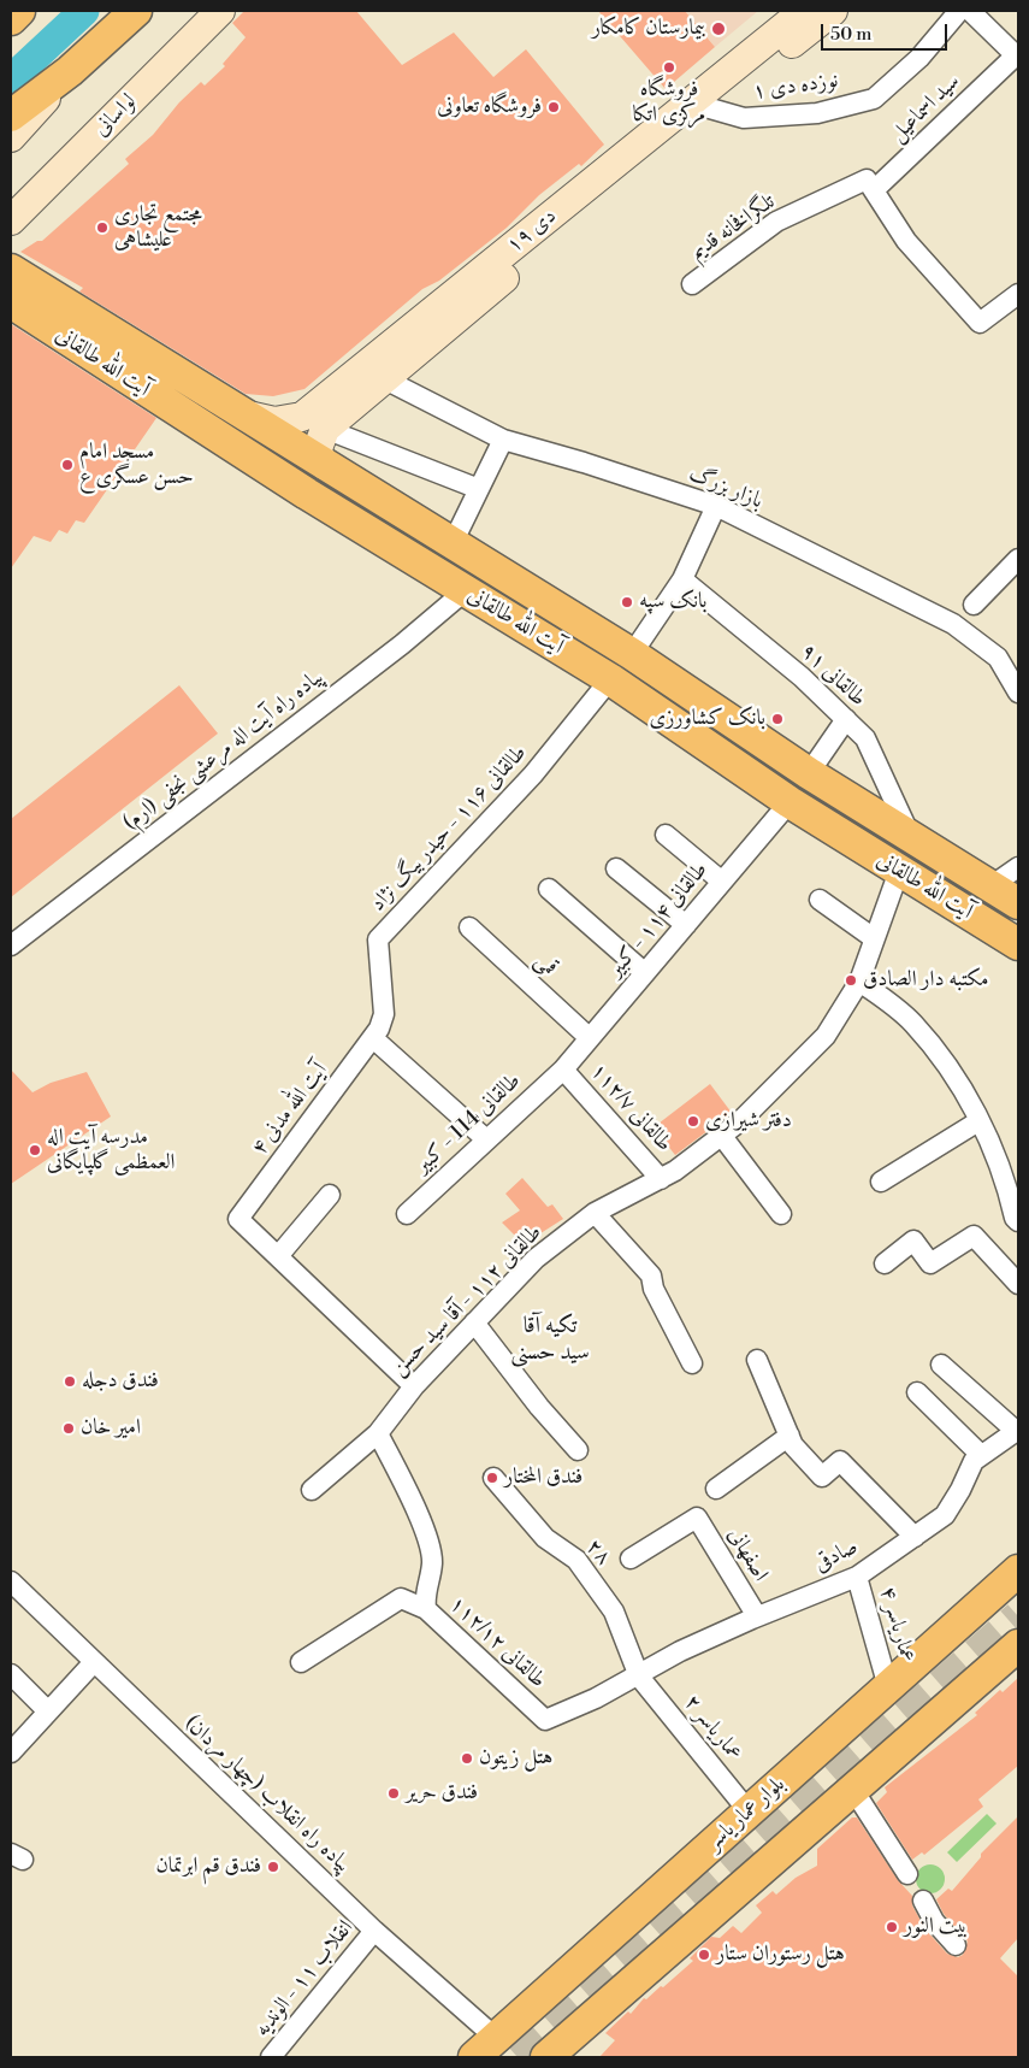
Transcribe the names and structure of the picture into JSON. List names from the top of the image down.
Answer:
{
  "streets": {
    "main road": [
      "لواسانی",
      "۱۹ دی",
      "آیت الله طالقانی",
      "بلوار عمار یاسر"
    ],
    "street": [
      "نوزده دی ۱",
      "سید اسماعیل",
      "تلگرافخانه قدیم",
      "بازار بزرگ",
      "طالقانی ۹۱",
      "پیاده راه آیت اله مرعشی نجفی (ارم)",
      "طالقانی ۱۱۶ - حیدر بیگ نژاد",
      "طالقانی ۱۱۴ - کبیر",
      "قمی",
      "طالقانی ۱۱۲/۷",
      "۴ آیت الله مدنی",
      "طالقانی 114 - کبیر",
      "طالقانی ۱۱۲ - آقا سید حسن",
      "۲۸",
      "اصفهانی",
      "صادقی",
      "عماریاسر ۴",
      "طالقانی ۱۱۲/۱۲",
      "عماریاسر ۲",
      "پیاده راه انقلاب (چهار مردان)",
      "انقلاب ۱۱ - الوندیه"
    ]
  },
  "crossings": [
    ["نوزده دی ۱", "۱۹ دی"],
    ["سید اسماعیل", "تلگرافخانه قدیم"],
    ["۱۹ دی", "آیت الله طالقانی"],
    ["۱۹ دی", "بازار بزرگ"],
    ["آیت الله طالقانی", "طالقانی ۹۱"],
    ["آیت الله طالقانی", "پیاده راه آیت اله مرعشی نجفی (ارم)"],
    ["آیت الله طالقانی", "طالقانی ۱۱۶ - حیدر بیگ نژاد"],
    ["آیت الله طالقانی", "طالقانی ۱۱۴ - کبیر"],
    ["آیت الله طالقانی", "طالقانی ۱۱۲ - آقا سید حسن"],
    ["طالقانی ۱۱۶ - حیدر بیگ نژاد", "۴ آیت الله مدنی"],
    ["طالقانی ۱۱۴ - کبیر", "قمی"],
    ["طالقانی ۱۱۴ - کبیر", "طالقانی ۱۱۲/۷"],
    ["طالقانی ۱۱۴ - کبیر", "طالقانی 114 - کبیر"],
    ["طالقانی ۱۱۲/۷", "طالقانی 114 - کبیر"],
    ["طالقانی ۱۱۲/۷", "طالقانی ۱۱۲ - آقا سید حسن"],
    ["طالقانی ۱۱۲ - آقا سید حسن", "طالقانی ۱۱۲/۱۲"],
    ["۲۸", "صادقی"],
    ["۲۸", "طالقانی ۱۱۲/۱۲"],
    ["۲۸", "عماریاسر ۲"],
    ["اصفهانی", "صادقی"],
    ["صادقی", "عماریاسر ۴"],
    ["صادقی", "طالقانی ۱۱۲/۱۲"],
    ["صادقی", "عماریاسر ۲"],
    ["عماریاسر ۴", "بلوار عمار یاسر"],
    ["طالقانی ۱۱۲/۱۲", "عماریاسر ۲"],
    ["عماریاسر ۲", "بلوار عمار یاسر"],
    ["پیاده راه انقلاب (چهار مردان)", "بلوار عمار یاسر"],
    ["پیاده راه انقلاب (چهار مردان)", "انقلاب ۱۱ - الوندیه"]
  ],
  "districts": ["تکیه آقا سید حسنی"],
  "places": [
    "بیمارستان کامکار",
    "فروشگاه مرکزی اتکا",
    "فروشگاه تعاونی",
    "مجتمع تجاری علیشاهی",
    "مسجد امام حسن عسگری ع",
    "بانک سپه",
    "بانک کشاورزی",
    "مکتبه دار الصادق",
    "دفتر شیرازی",
    "مدرسه آیت اله العمظمی گلپایگانی",
    "فندق دجله",
    "امیر خان",
    "فندق المختار",
    "هتل زیتون",
    "فندق حرير",
    "فندق قم ابرتمان",
    "بیت النور",
    "هتل رستوران ستار"
  ],
  "scale_bar": "50 m"
}
